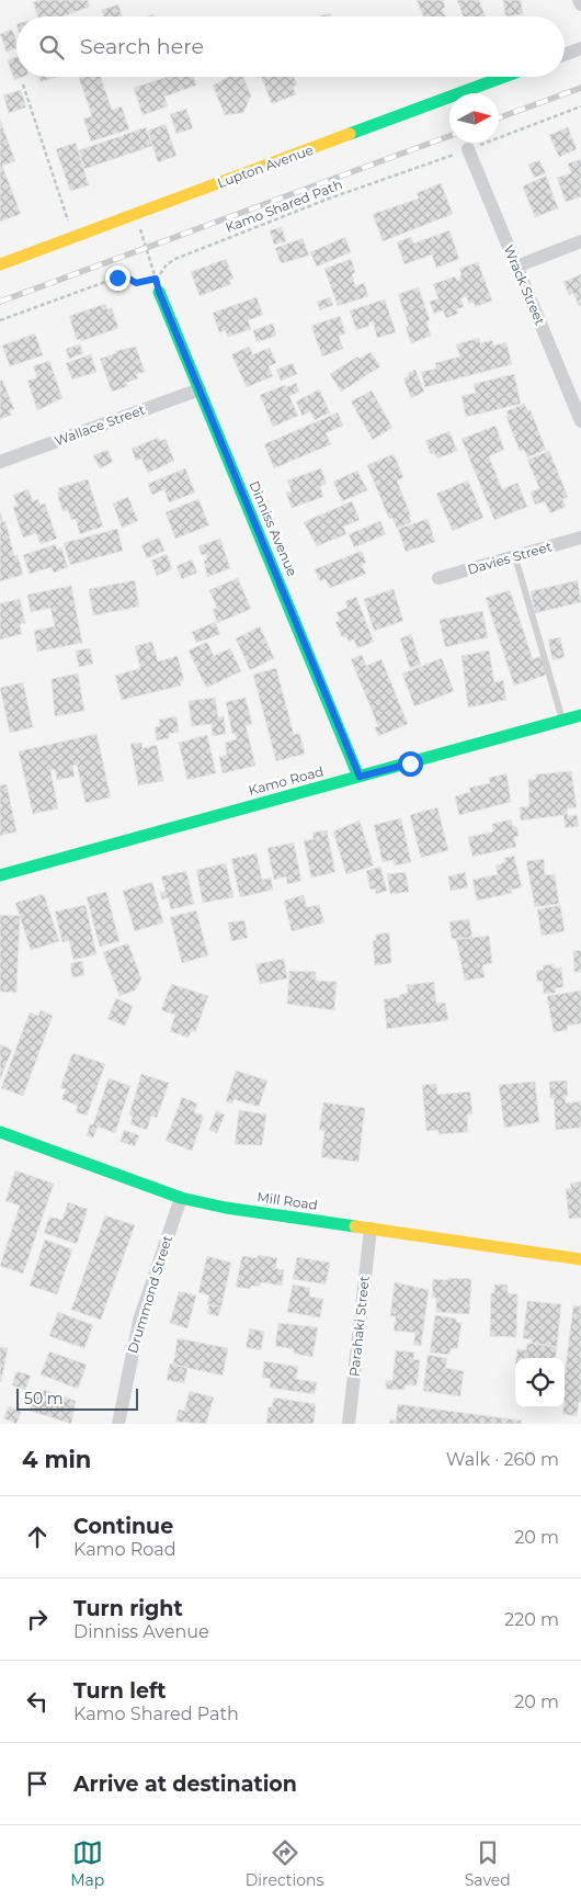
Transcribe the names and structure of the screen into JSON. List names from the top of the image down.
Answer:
{
  "streets": {
    "main road": [
      "Lupton Avenue",
      "Dinniss Avenue",
      "Kamo Road",
      "Mill Road"
    ],
    "street": [
      "Wrack Street",
      "Wallace Street",
      "Davies Street",
      "Drummond Street",
      "Parahaki Street"
    ],
    "path": ["Kamo Shared Path"]
  },
  "crossings": [
    ["Kamo Shared Path", "Wrack Street"],
    ["Wallace Street", "Dinniss Avenue"],
    ["Dinniss Avenue", "Kamo Road"],
    ["Mill Road", "Drummond Street"],
    ["Mill Road", "Parahaki Street"]
  ],
  "scale_bar": "50 m",
  "north": "right",
  "page": {
    "search": "Search here",
    "scale": "50 m",
    "heading": ["4 min", "Walk · 260 m"],
    "list": [
      ["Continue", "Kamo Road", "20 m"],
      ["Turn right", "Dinniss Avenue", "220 m"],
      ["Turn left", "Kamo Shared Path", "20 m"],
      "Arrive at destination"
    ],
    "nav": ["Map", "Directions", "Saved"]
  }
}
